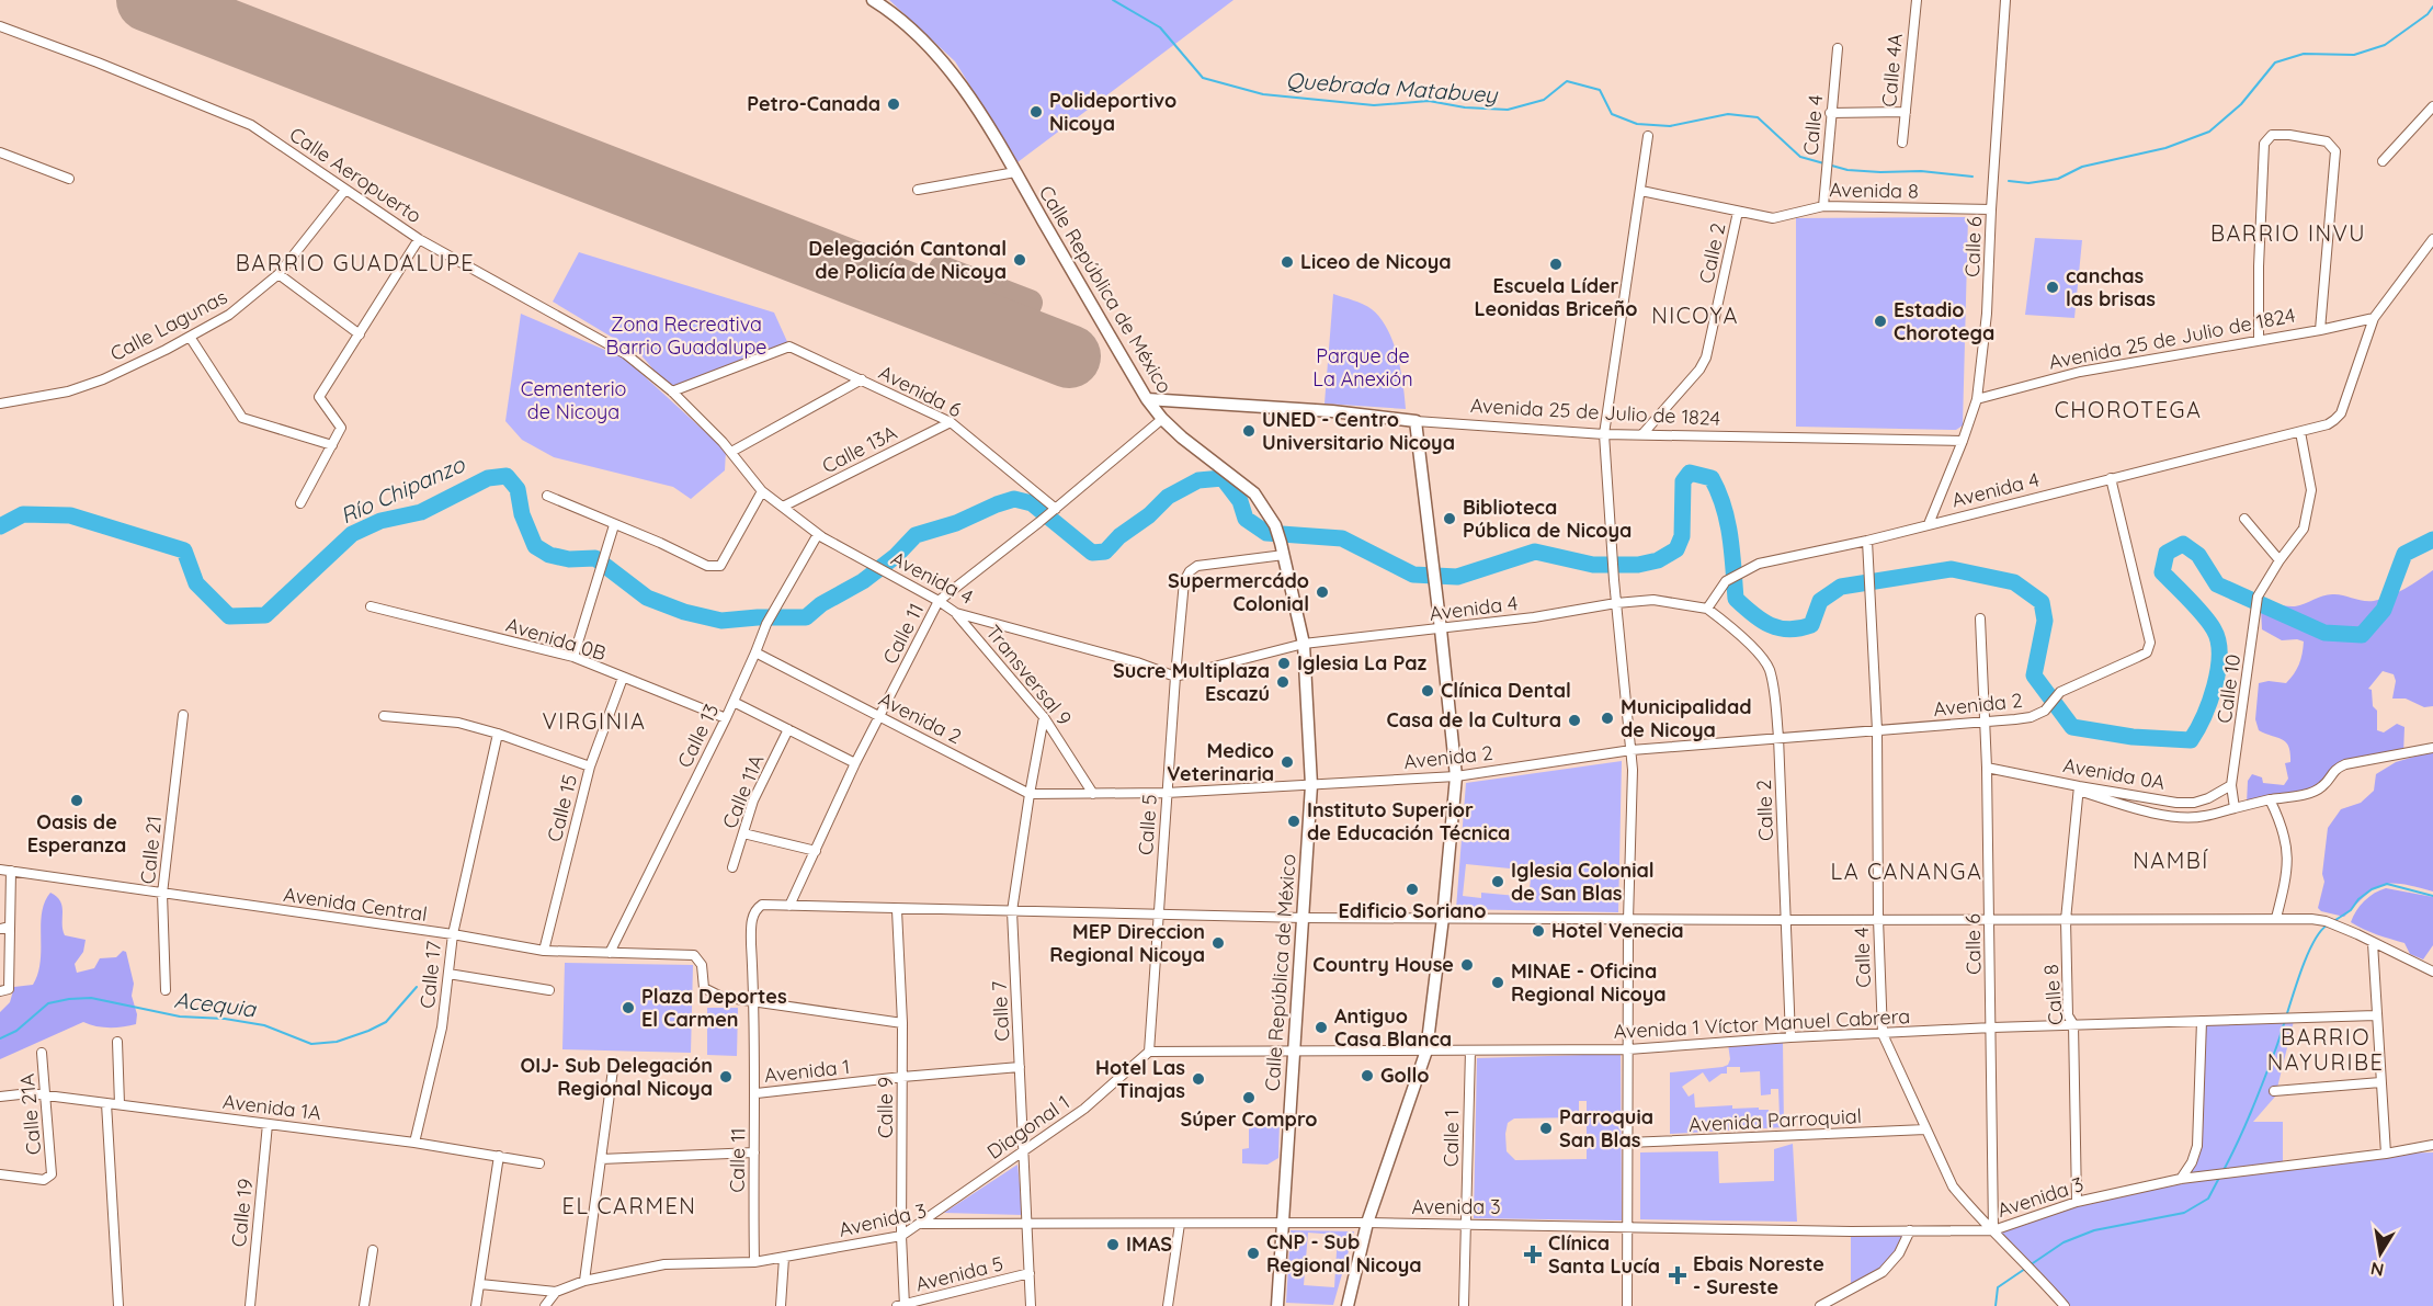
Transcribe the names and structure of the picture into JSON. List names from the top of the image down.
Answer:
{
  "streets": {
    "main road": ["Calle República de México", "Avenida 25 de Julio de 1824"],
    "street": [
      "Calle 4A",
      "Calle 4",
      "Calle Aeropuerto",
      "Avenida 8",
      "Calle 6",
      "Calle 2",
      "Calle Lagunas",
      "Avenida 6",
      "Calle 13A",
      "Avenida 4",
      "Calle 11",
      "Avenida 0B",
      "Transversal 9",
      "Calle 10",
      "Avenida 2",
      "Calle 13",
      "Avenida 0A",
      "Calle 11A",
      "Calle 15",
      "Calle 5",
      "Calle 21",
      "Avenida Central",
      "Calle 17",
      "Calle 8",
      "Calle 7",
      "Avenida 1 Víctor Manuel Cabrera",
      "Avenida 1",
      "Avenida 1A",
      "Calle 9",
      "Calle 21A",
      "Avenida Parroquial",
      "Diagonal 1",
      "Calle 1",
      "Avenida 3",
      "Calle 19",
      "Avenida 5"
    ]
  },
  "crossings": [
    ["Calle 4", "Avenida 8"],
    ["Calle 4", "Calle 6"],
    ["Calle 4", "Avenida 4"],
    ["Calle 4", "Avenida 2"],
    ["Calle 4", "Avenida 1 Víctor Manuel Cabrera"],
    ["Calle 4", "Avenida Parroquial"],
    ["Calle 4", "Avenida 3"],
    ["Calle Aeropuerto", "Calle Lagunas"],
    ["Calle Aeropuerto", "Avenida 6"],
    ["Calle Aeropuerto", "Avenida 4"],
    ["Avenida 8", "Calle 6"],
    ["Avenida 8", "Calle 2"],
    ["Calle 6", "Avenida 25 de Julio de 1824"],
    ["Calle 6", "Avenida 4"],
    ["Calle 6", "Avenida 2"],
    ["Calle 6", "Avenida 0A"],
    ["Calle 6", "Avenida 1 Víctor Manuel Cabrera"],
    ["Calle 6", "Avenida 3"],
    ["Calle 2", "Avenida 25 de Julio de 1824"],
    ["Calle 2", "Avenida 4"],
    ["Calle 2", "Avenida 2"],
    ["Calle 2", "Avenida 1 Víctor Manuel Cabrera"],
    ["Calle República de México", "Avenida 25 de Julio de 1824"],
    ["Calle República de México", "Avenida 4"],
    ["Calle República de México", "Calle 11"],
    ["Calle República de México", "Avenida 2"],
    ["Calle República de México", "Calle 5"],
    ["Calle República de México", "Avenida 1 Víctor Manuel Cabrera"],
    ["Calle República de México", "Avenida 3"],
    ["Avenida 25 de Julio de 1824", "Avenida 4"],
    ["Avenida 6", "Calle 13A"],
    ["Avenida 6", "Avenida 4"],
    ["Avenida 6", "Calle 11"],
    ["Calle 13A", "Avenida 4"],
    ["Avenida 4", "Calle 11"],
    ["Avenida 4", "Transversal 9"],
    ["Avenida 4", "Calle 10"],
    ["Avenida 4", "Avenida 2"],
    ["Avenida 4", "Calle 13"],
    ["Avenida 4", "Calle 5"],
    ["Calle 11", "Avenida 2"],
    ["Calle 11", "Avenida Central"],
    ["Calle 11", "Avenida 1"],
    ["Calle 11", "Avenida 3"],
    ["Avenida 0B", "Calle 13"],
    ["Avenida 0B", "Calle 15"],
    ["Transversal 9", "Avenida 2"],
    ["Transversal 9", "Calle 7"],
    ["Calle 10", "Avenida 0A"],
    ["Avenida 2", "Calle 13"],
    ["Avenida 2", "Calle 5"],
    ["Avenida 2", "Calle 7"],
    ["Calle 13", "Avenida Central"],
    ["Avenida 0A", "Calle 8"],
    ["Calle 15", "Avenida Central"],
    ["Calle 5", "Avenida 1 Víctor Manuel Cabrera"],
    ["Calle 5", "Diagonal 1"],
    ["Calle 21", "Avenida Central"],
    ["Avenida Central", "Calle 17"],
    ["Calle 17", "Avenida 1A"],
    ["Calle 8", "Avenida 1 Víctor Manuel Cabrera"],
    ["Calle 8", "Avenida 3"],
    ["Calle 7", "Avenida 1"],
    ["Calle 7", "Diagonal 1"],
    ["Calle 7", "Avenida 3"],
    ["Calle 7", "Avenida 5"],
    ["Avenida 1 Víctor Manuel Cabrera", "Diagonal 1"],
    ["Avenida 1 Víctor Manuel Cabrera", "Calle 1"],
    ["Avenida 1", "Calle 9"],
    ["Avenida 1A", "Calle 21A"],
    ["Avenida 1A", "Calle 19"],
    ["Calle 9", "Avenida 3"],
    ["Calle 9", "Avenida 5"],
    ["Diagonal 1", "Avenida 3"],
    ["Calle 1", "Avenida 3"]
  ],
  "districts": [
    "BARRIO INVU",
    "BARRIO GUADALUPE",
    "NICOYA",
    "CHOROTEGA",
    "VIRGINIA",
    "NAMBÍ",
    "LA CANANGA",
    "BARRIO NAYURIBE",
    "EL CARMEN"
  ],
  "water": ["Quebrada Matabuey", "Río Chipanzo", "Acequia"],
  "parks": ["Zona Recreativa Barrio Guadalupe", "Parque de La Anexión", "Cementerio de Nicoya"],
  "places": {
    "other": [
      "Petro-Canada",
      "Polideportivo Nicoya",
      "Delegación Cantonal de Policía de Nicoya",
      "Liceo de Nicoya",
      "Escuela Líder Leonidas Briceño",
      "canchas las brisas",
      "Estadio Chorotega",
      "UNED - Centro Universitario Nicoya",
      "Biblioteca Pública de Nicoya",
      "Supermercádo Colonial",
      "Iglesia La Paz",
      "Sucre Multiplaza Escazú",
      "Clínica Dental",
      "Municipalidad de Nicoya",
      "Casa de la Cultura",
      "Medico Veterinaria",
      "Oasis de Esperanza",
      "Instituto Superior de Educación Técnica",
      "Iglesia Colonial de San Blas",
      "Edificio Soriano",
      "Hotel Venecia",
      "MEP Direccion Regional Nicoya",
      "Country House",
      "MINAE - Oficina Regional Nicoya",
      "Plaza Deportes El Carmen",
      "Antiguo Casa Blanca",
      "Gollo",
      "OIJ- Sub Delegación Regional Nicoya",
      "Hotel Las Tinajas",
      "Súper Compro",
      "Parroquia San Blas",
      "IMAS",
      "CNP - Sub Regional Nicoya"
    ],
    "health": ["Clínica Santa Lucía", "Ebais Noreste - Sureste"]
  },
  "north": "bottom"
}
